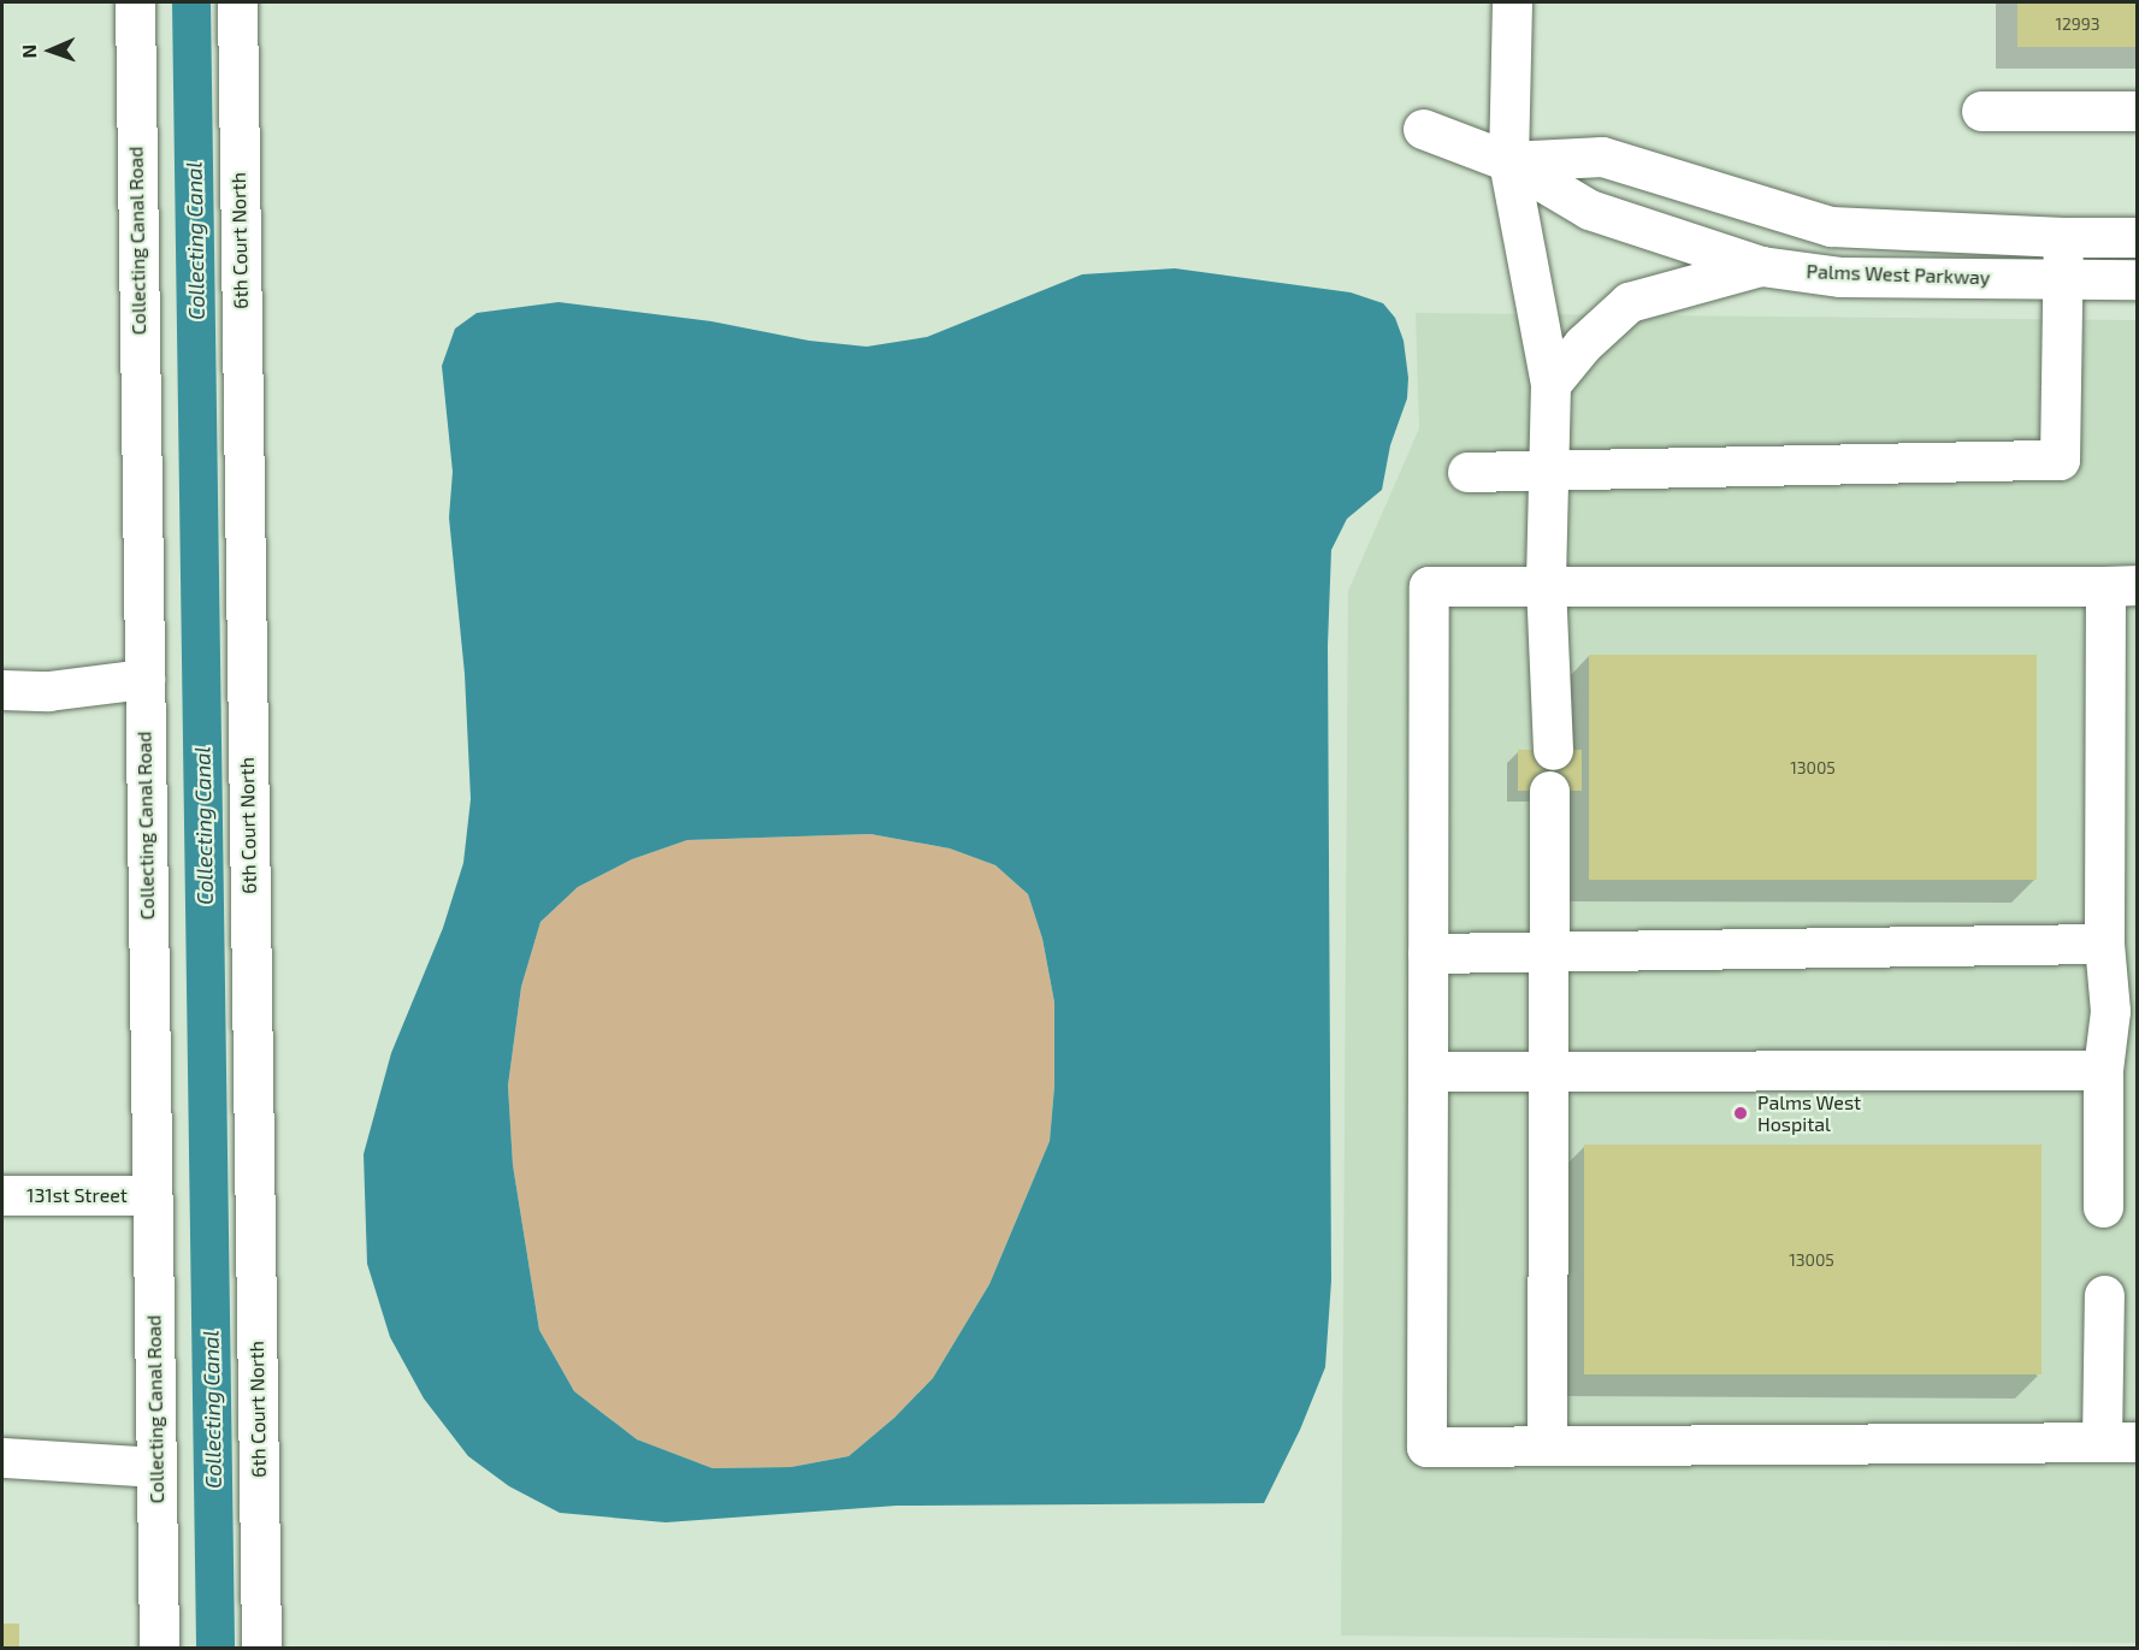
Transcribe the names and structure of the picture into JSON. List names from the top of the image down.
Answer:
{
  "streets": {
    "street": [
      "Collecting Canal Road",
      "6th Court North",
      "Palms West Parkway",
      "131st Street"
    ]
  },
  "crossings": [
    ["Collecting Canal Road", "131st Street"]
  ],
  "water": ["Collecting Canal"],
  "places": ["Palms West Hospital"],
  "house_numbers": ["12993", "13005", "13005"],
  "north": "left"
}
